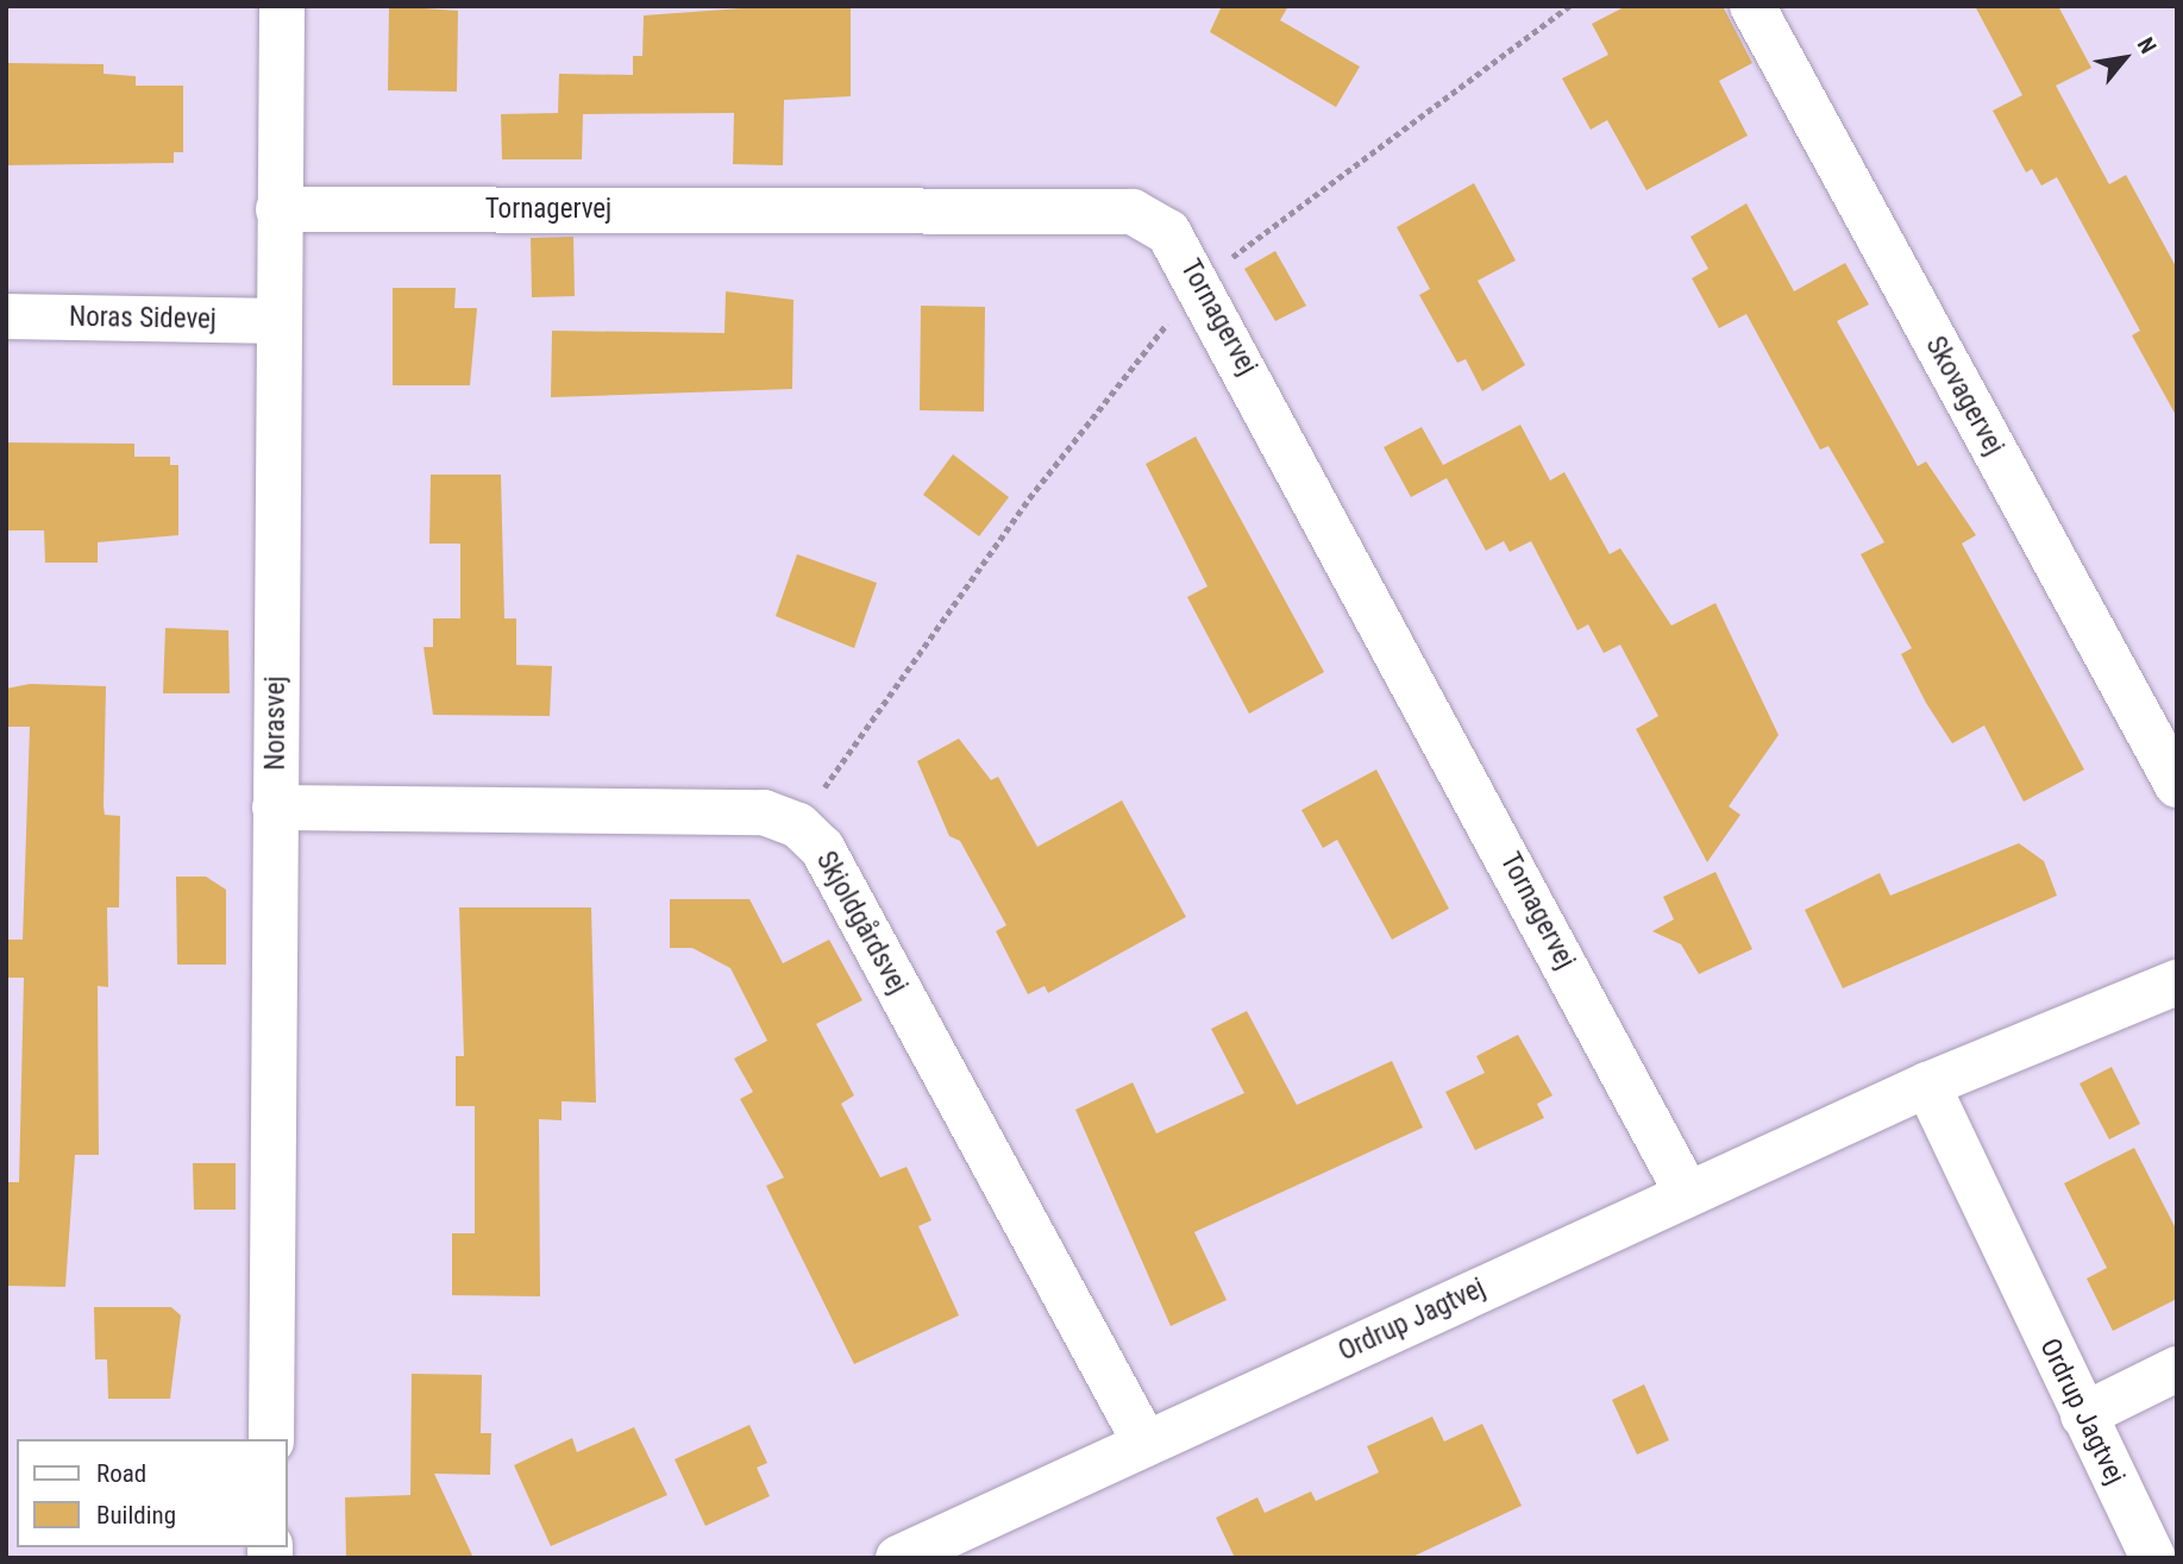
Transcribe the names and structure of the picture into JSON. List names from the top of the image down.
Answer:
{
  "streets": {
    "street": [
      "Tornagervej",
      "Noras Sidevej",
      "Skovagervej",
      "Norasvej",
      "Skjoldgårdsvej",
      "Ordrup Jagtvej"
    ]
  },
  "crossings": [
    ["Tornagervej", "Norasvej"],
    ["Tornagervej", "Ordrup Jagtvej"],
    ["Noras Sidevej", "Norasvej"],
    ["Norasvej", "Skjoldgårdsvej"],
    ["Skjoldgårdsvej", "Ordrup Jagtvej"]
  ],
  "legend": ["Road", "Building"],
  "north": "top right"
}
